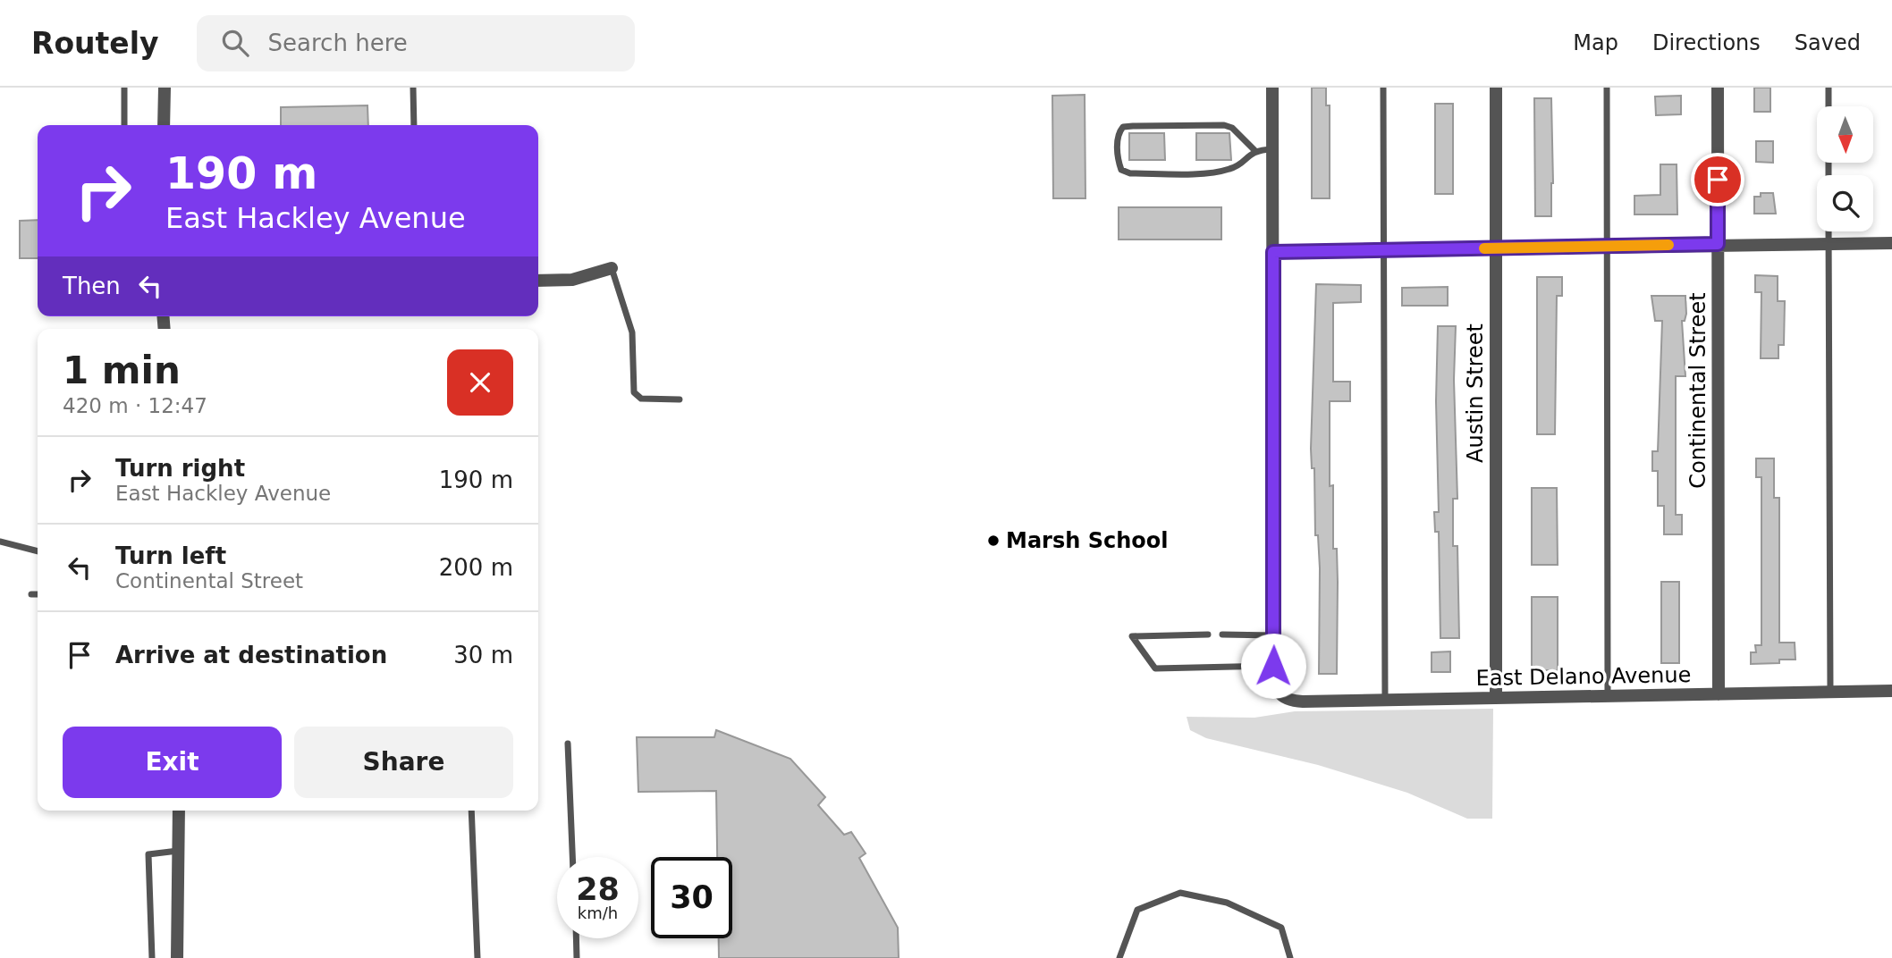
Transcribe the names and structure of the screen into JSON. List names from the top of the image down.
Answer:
{
  "streets": {
    "street": ["Continental Street", "Austin Street", "East Delano Avenue"]
  },
  "crossings": [
    ["Continental Street", "East Delano Avenue"],
    ["Austin Street", "East Delano Avenue"]
  ],
  "places": ["Marsh School"],
  "north": "bottom",
  "page": {
    "header": "Routely",
    "search": "Search here",
    "nav": ["Map", "Directions", "Saved"],
    "turn": ["190 m", "East Hackley Avenue"],
    "then": "Then",
    "heading": ["1 min", "420 m · 12:47"],
    "list": [
      {
        "name": "Turn right",
        "note": "East Hackley Avenue",
        "value": "190 m"
      },
      {
        "name": "Turn left",
        "note": "Continental Street",
        "value": "200 m"
      },
      {
        "name": "Arrive at destination",
        "value": "30 m"
      }
    ],
    "buttons": ["Exit", "Share"],
    "speed": "28 km/h",
    "limit": "30"
  }
}
